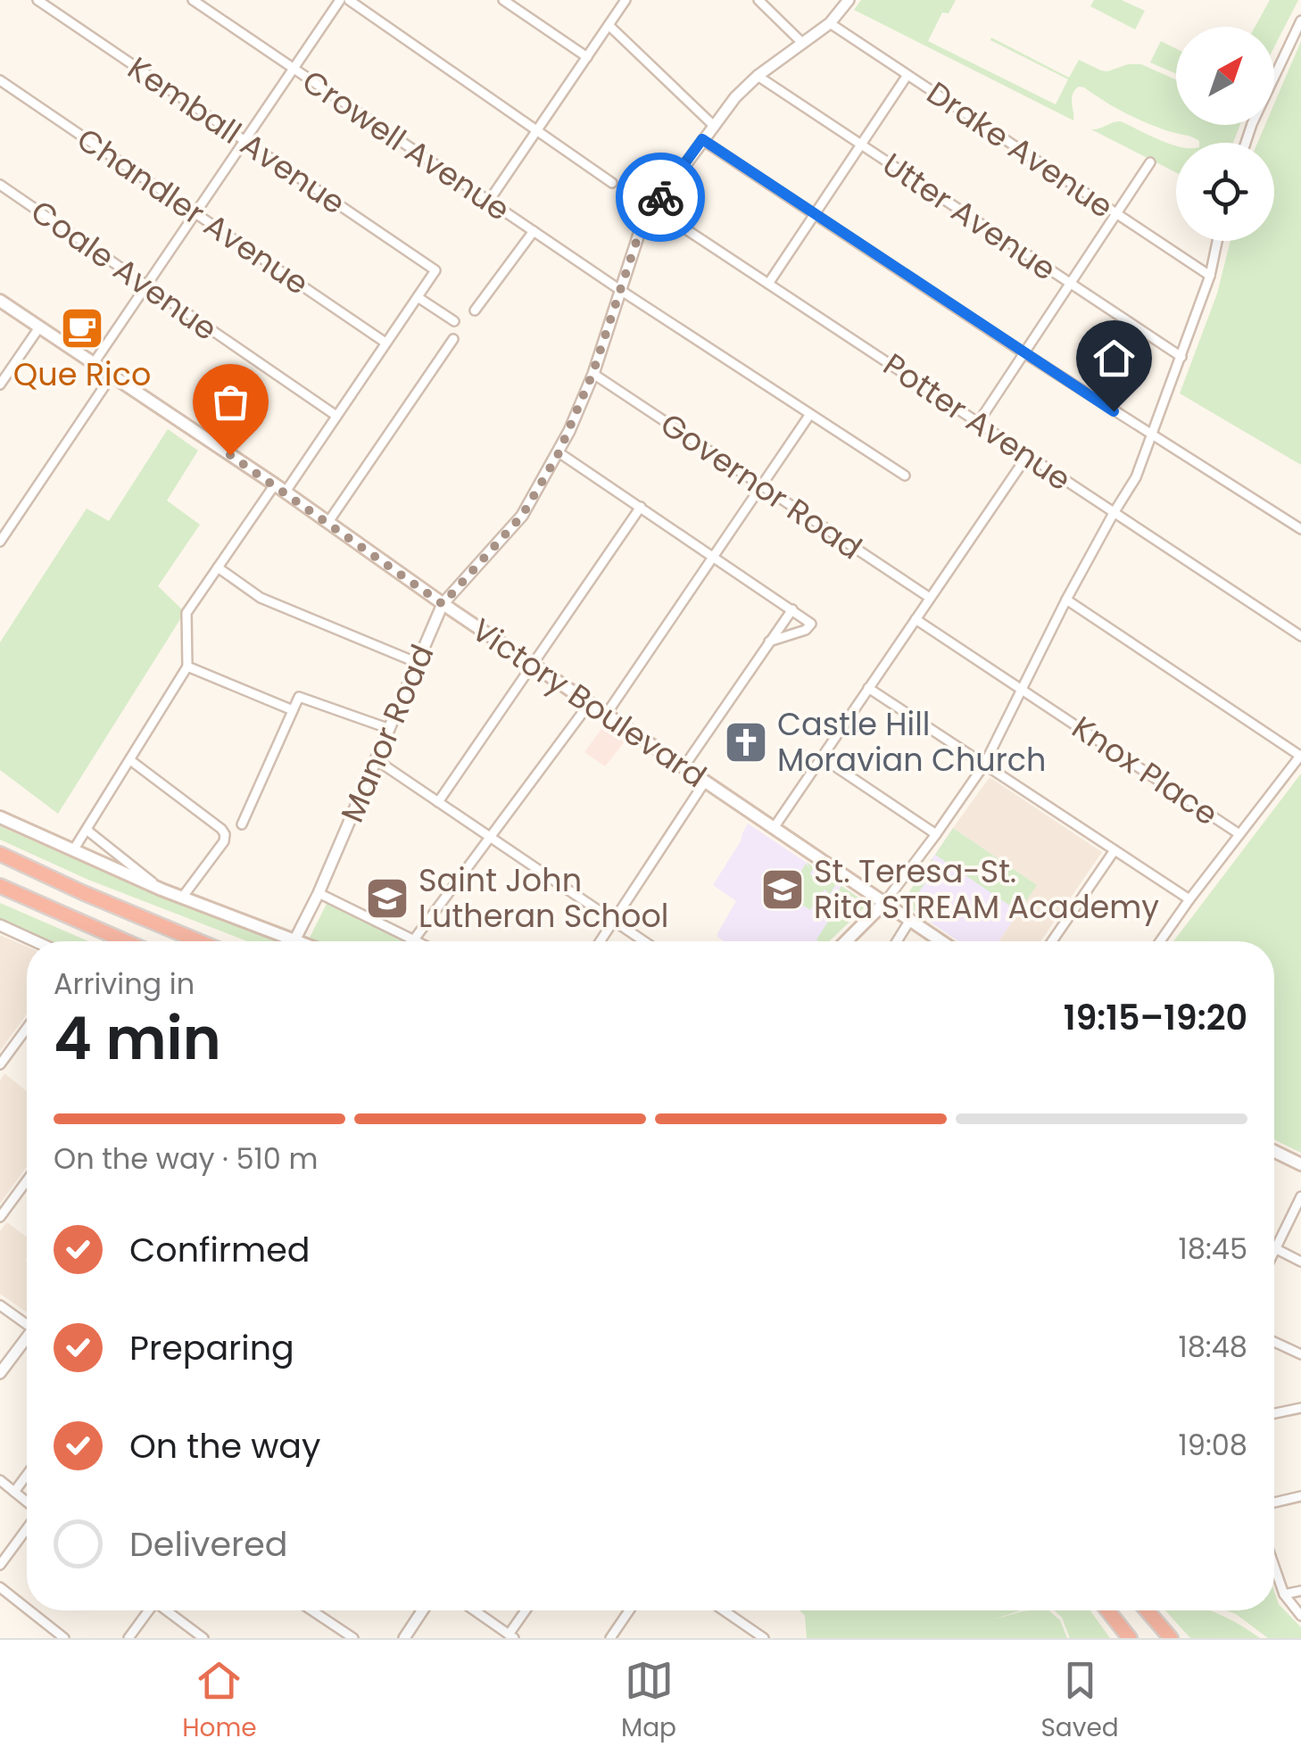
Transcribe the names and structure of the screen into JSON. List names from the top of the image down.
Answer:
{
  "streets": {
    "main road": ["Victory Boulevard"],
    "street": [
      "Kemball Avenue",
      "Crowell Avenue",
      "Drake Avenue",
      "Chandler Avenue",
      "Utter Avenue",
      "Coale Avenue",
      "Potter Avenue",
      "Governor Road",
      "Manor Road",
      "Knox Place"
    ]
  },
  "crossings": [
    ["Crowell Avenue", "Manor Road"],
    ["Drake Avenue", "Manor Road"],
    ["Utter Avenue", "Manor Road"],
    ["Potter Avenue", "Manor Road"],
    ["Governor Road", "Manor Road"],
    ["Victory Boulevard", "Manor Road"]
  ],
  "places": {
    "cafe": ["Que Rico"],
    "church": ["Castle Hill Moravian Church"],
    "school or university": ["St. Teresa-St. Rita STREAM Academy", "Saint John Lutheran School"]
  },
  "north": "top right",
  "page": {
    "heading": ["4 min", "Arriving in", "19:15–19:20"],
    "bar": "On the way · 510 m",
    "list": [
      ["Confirmed", "18:45"],
      ["Preparing", "18:48"],
      ["On the way", "19:08"],
      "Delivered"
    ],
    "tabs": ["Home", "Map", "Saved"]
  }
}
